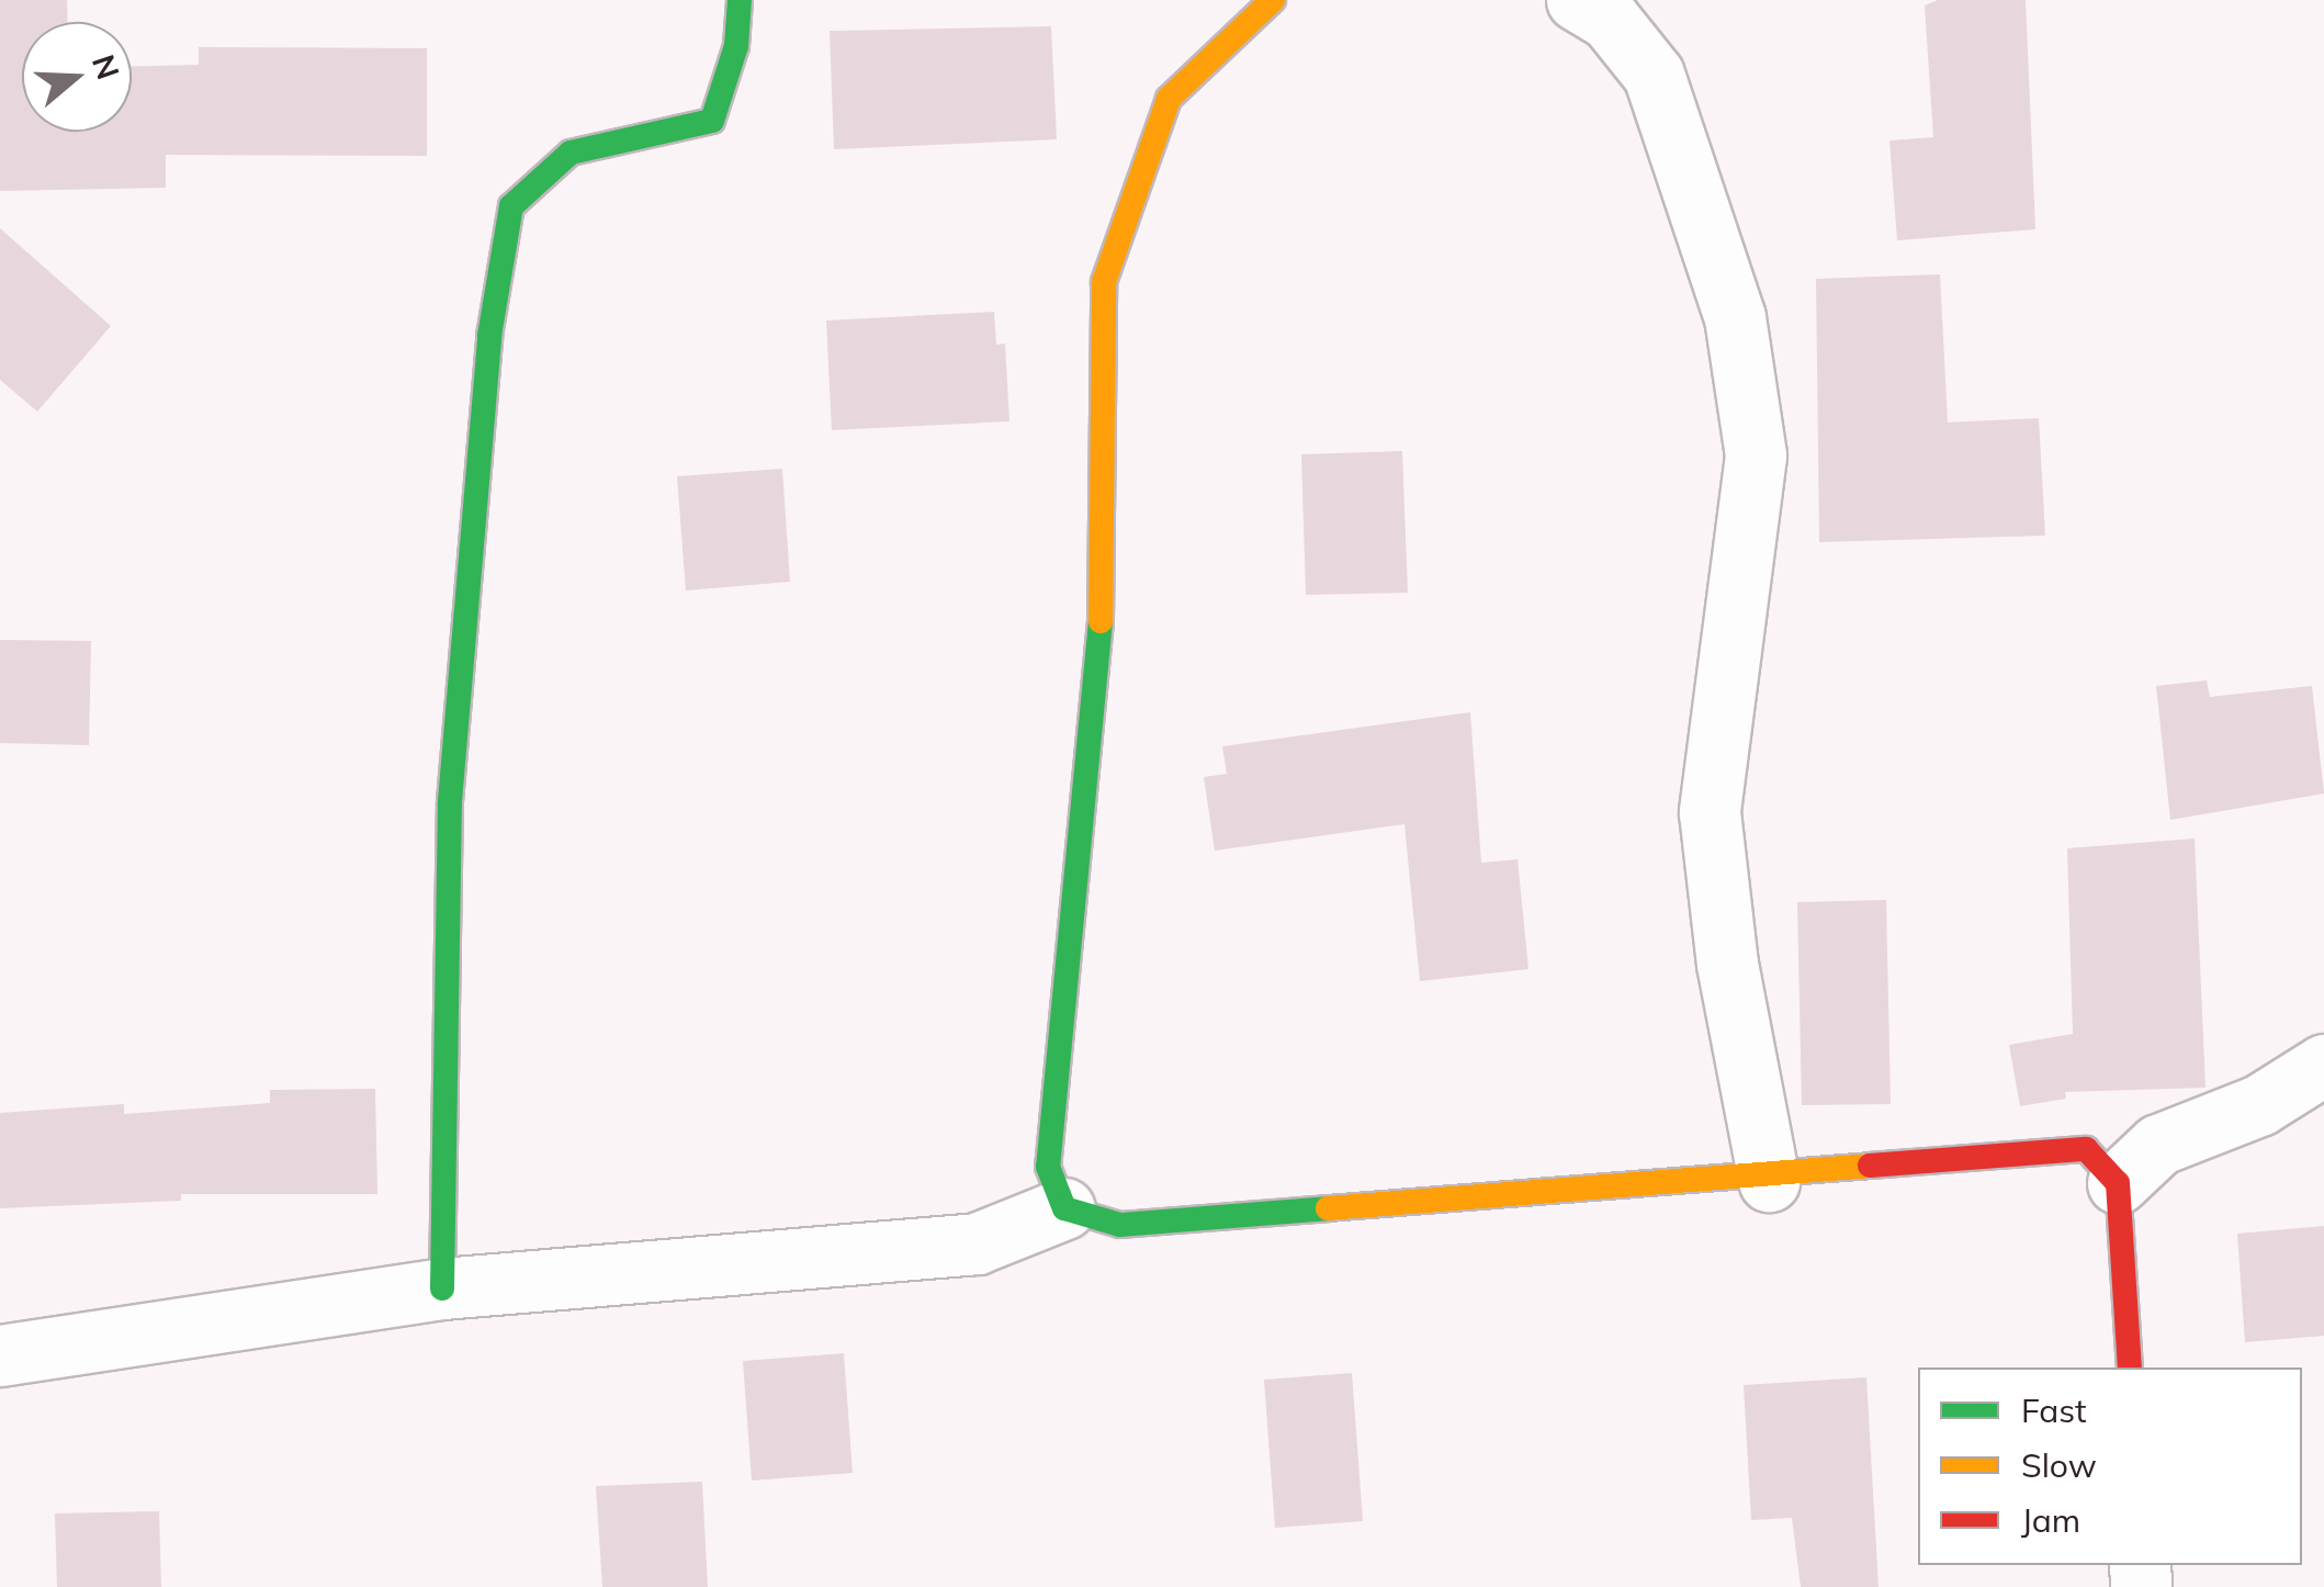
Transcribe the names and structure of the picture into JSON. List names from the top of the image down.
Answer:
{
  "legend": ["Fast", "Slow", "Jam"],
  "north": "right"
}
